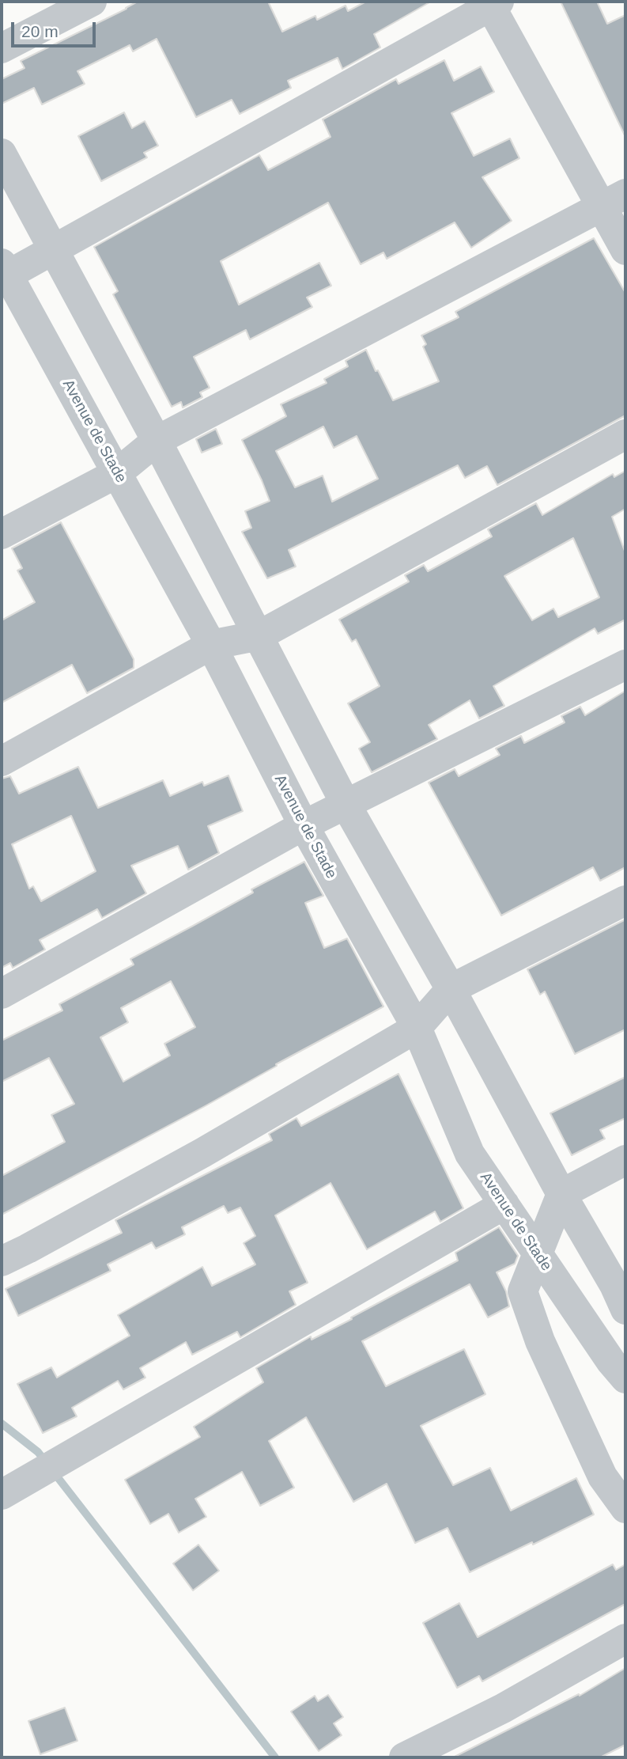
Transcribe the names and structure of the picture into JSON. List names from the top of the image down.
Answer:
{
  "streets": {
    "street": ["Avenue de Stade"]
  },
  "scale_bar": "20 m"
}
